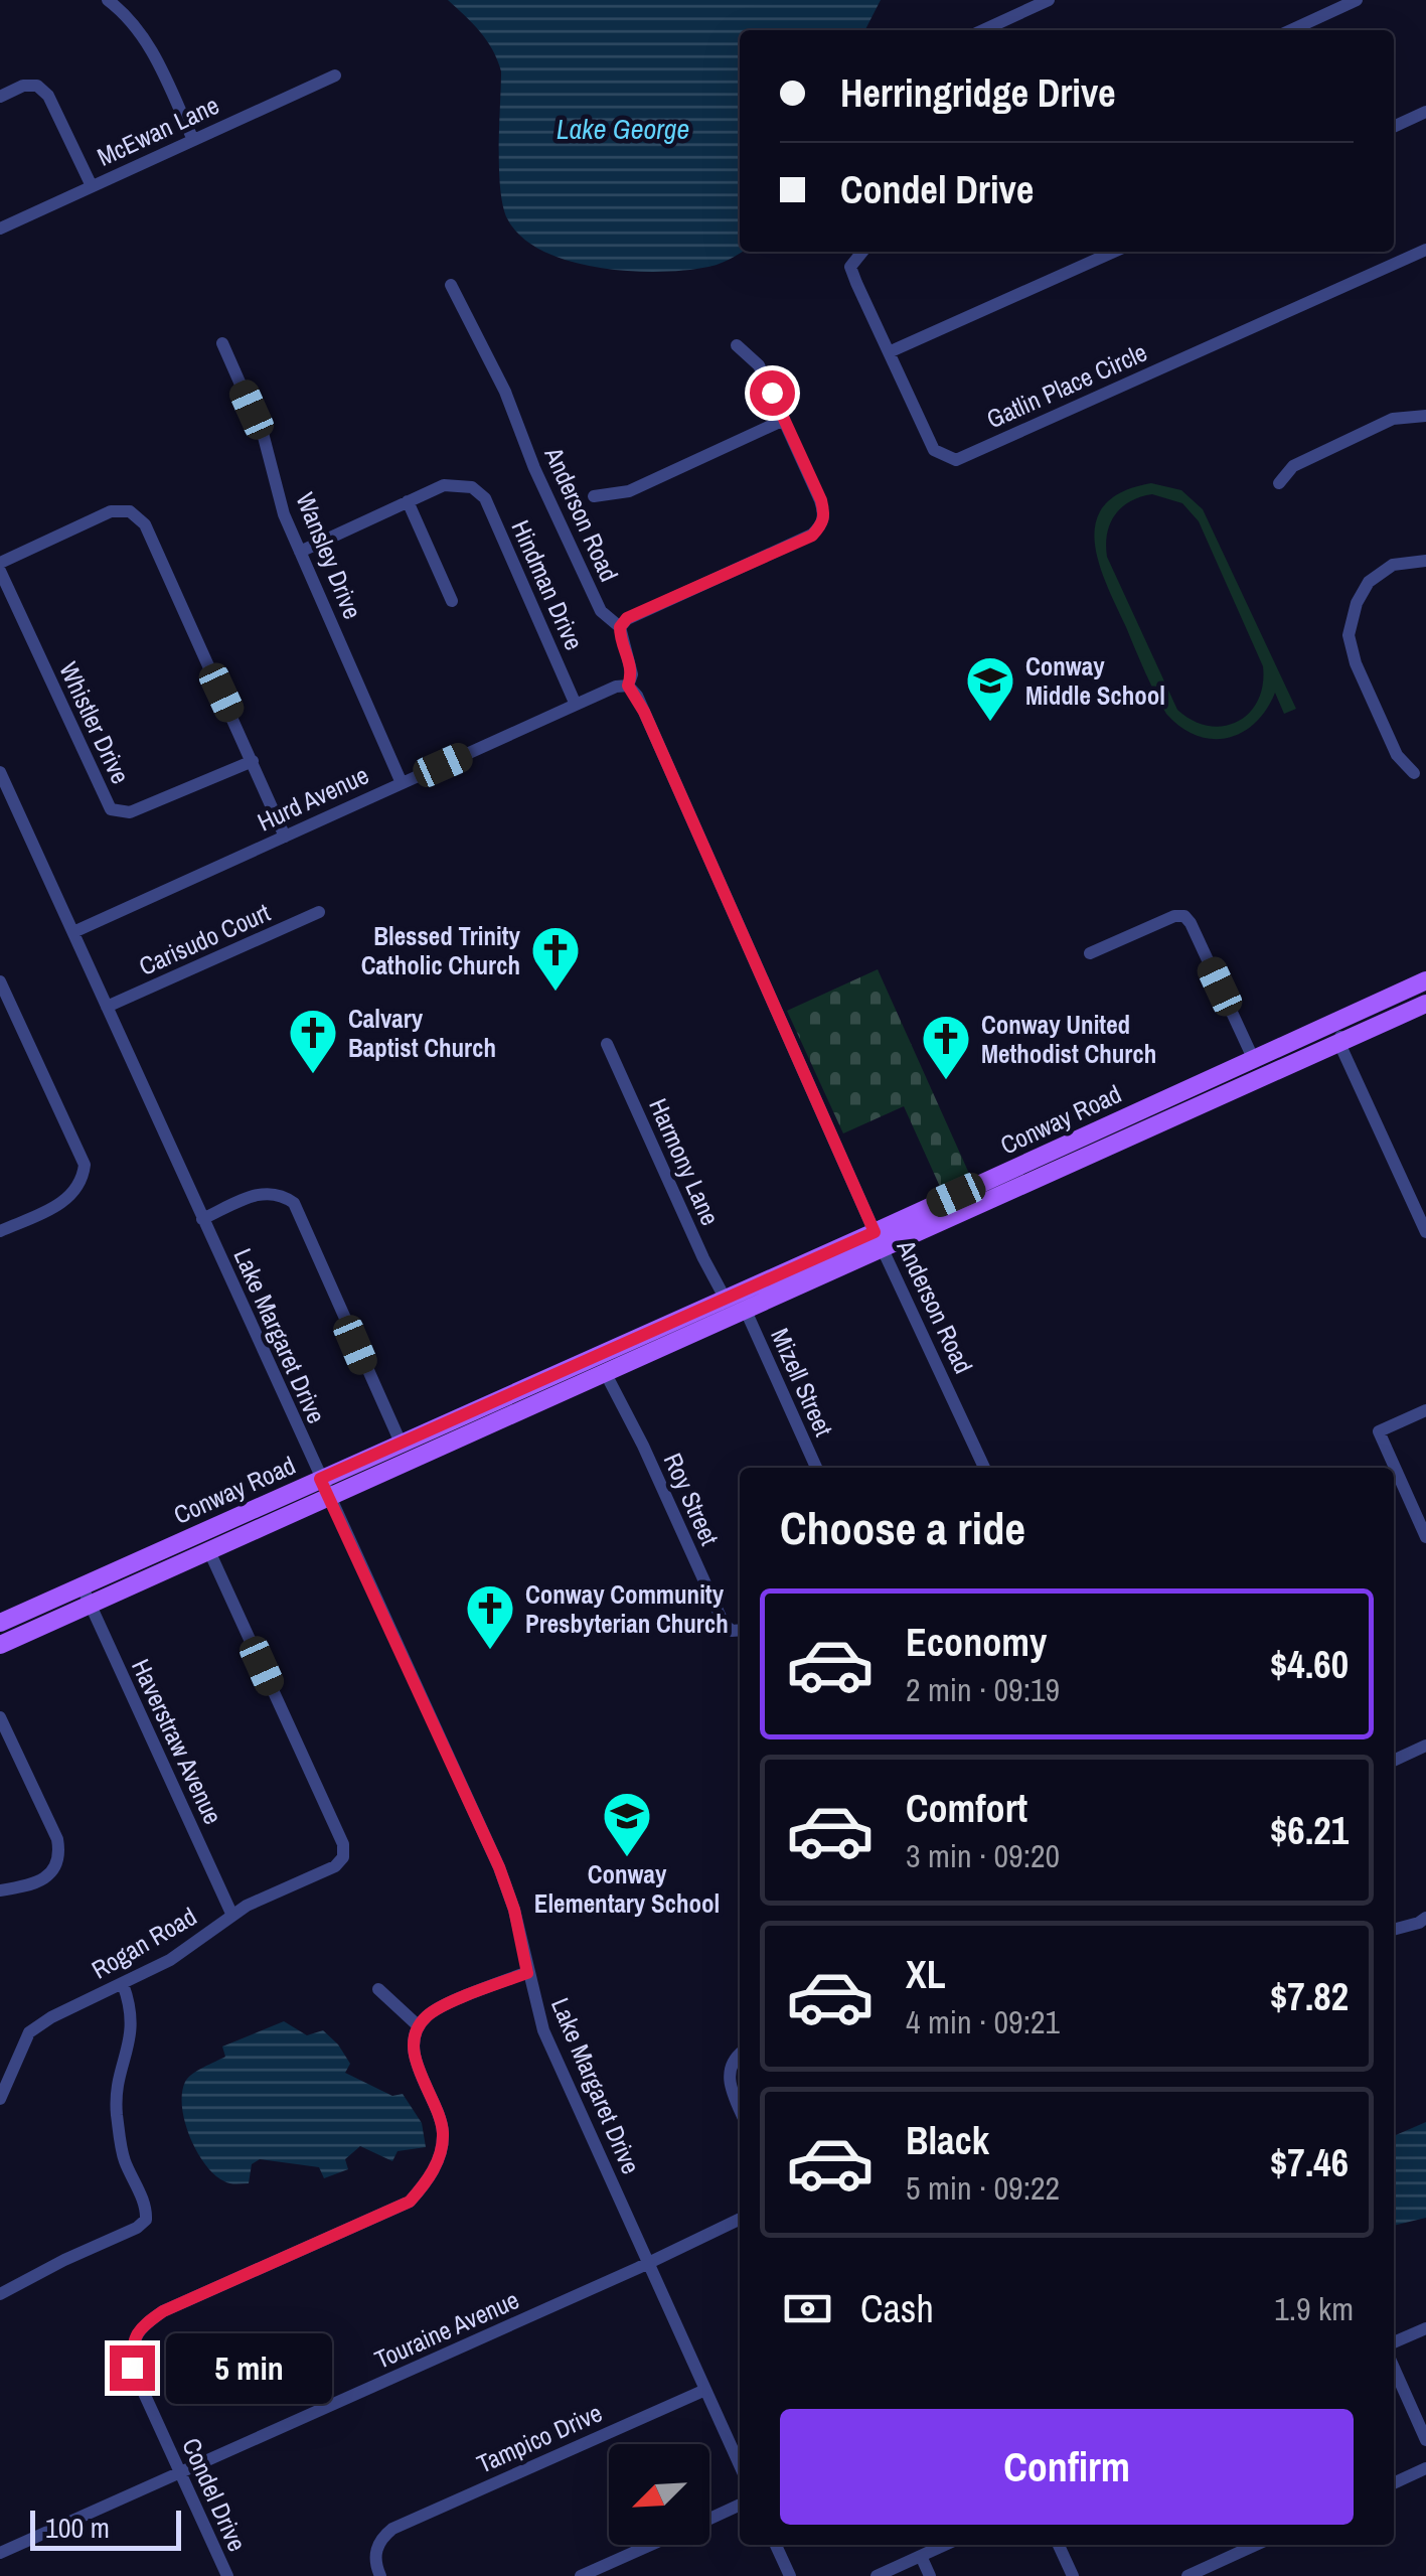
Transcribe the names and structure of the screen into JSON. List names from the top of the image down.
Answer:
{
  "streets": {
    "main road": ["Conway Road"],
    "street": [
      "McEwan Lane",
      "Gatlin Place Circle",
      "Anderson Road",
      "Wansley Drive",
      "Hindman Drive",
      "Whistler Drive",
      "Hurd Avenue",
      "Carisudo Court",
      "Harmony Lane",
      "Lake Margaret Drive",
      "Mizell Street",
      "Roy Street",
      "Haverstraw Avenue",
      "Rogan Road",
      "Touraine Avenue",
      "Tampico Drive",
      "Condel Drive"
    ]
  },
  "crossings": [
    ["Anderson Road", "Hurd Avenue"],
    ["Anderson Road", "Conway Road"],
    ["Wansley Drive", "Hurd Avenue"],
    ["Hindman Drive", "Hurd Avenue"],
    ["Hurd Avenue", "Lake Margaret Drive"],
    ["Carisudo Court", "Lake Margaret Drive"],
    ["Conway Road", "Harmony Lane"],
    ["Conway Road", "Lake Margaret Drive"],
    ["Conway Road", "Mizell Street"],
    ["Conway Road", "Roy Street"],
    ["Conway Road", "Haverstraw Avenue"],
    ["Conway Road", "Rogan Road"],
    ["Lake Margaret Drive", "Touraine Avenue"],
    ["Lake Margaret Drive", "Tampico Drive"],
    ["Haverstraw Avenue", "Rogan Road"],
    ["Touraine Avenue", "Condel Drive"]
  ],
  "water": ["Lake George"],
  "places": {
    "school or university": ["Conway Middle School", "Conway Elementary School"],
    "church": [
      "Blessed Trinity Catholic Church",
      "Calvary Baptist Church",
      "Conway United Methodist Church",
      "Conway Community Presbyterian Church"
    ]
  },
  "scale_bar": "100 m",
  "north": "bottom left",
  "page": {
    "banner": ["Herringridge Drive", "Condel Drive"],
    "heading": "Choose a ride",
    "list": [
      {
        "name": "Economy",
        "note": "2 min · 09:19",
        "value": "$4.60"
      },
      {
        "name": "Comfort",
        "note": "3 min · 09:20",
        "value": "$6.21"
      },
      {
        "name": "XL",
        "note": "4 min · 09:21",
        "value": "$7.82"
      },
      {
        "name": "Black",
        "note": "5 min · 09:22",
        "value": "$7.46"
      }
    ],
    "pay": ["Cash", "1.9 km"],
    "bubble": "5 min",
    "buttons": "Confirm",
    "scale": "100 m"
  }
}
